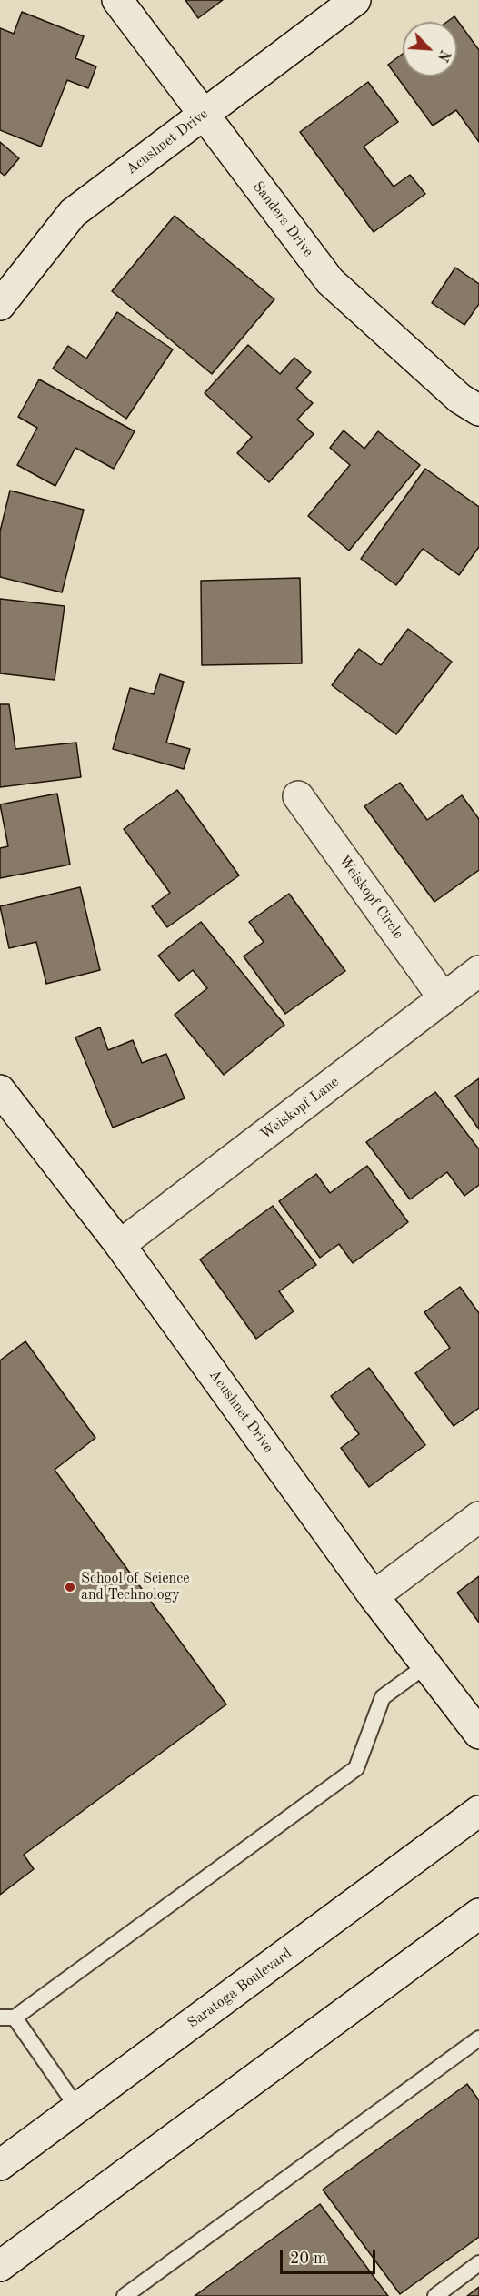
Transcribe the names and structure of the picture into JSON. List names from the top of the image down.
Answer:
{
  "streets": {
    "street": [
      "Acushnet Drive",
      "Sanders Drive",
      "Weiskopf Circle",
      "Weiskopf Lane",
      "Saratoga Boulevard"
    ]
  },
  "crossings": [
    ["Acushnet Drive", "Sanders Drive"],
    ["Acushnet Drive", "Weiskopf Lane"],
    ["Weiskopf Circle", "Weiskopf Lane"]
  ],
  "places": ["School of Science and Technology"],
  "scale_bar": "20 m",
  "north": "bottom right"
}
